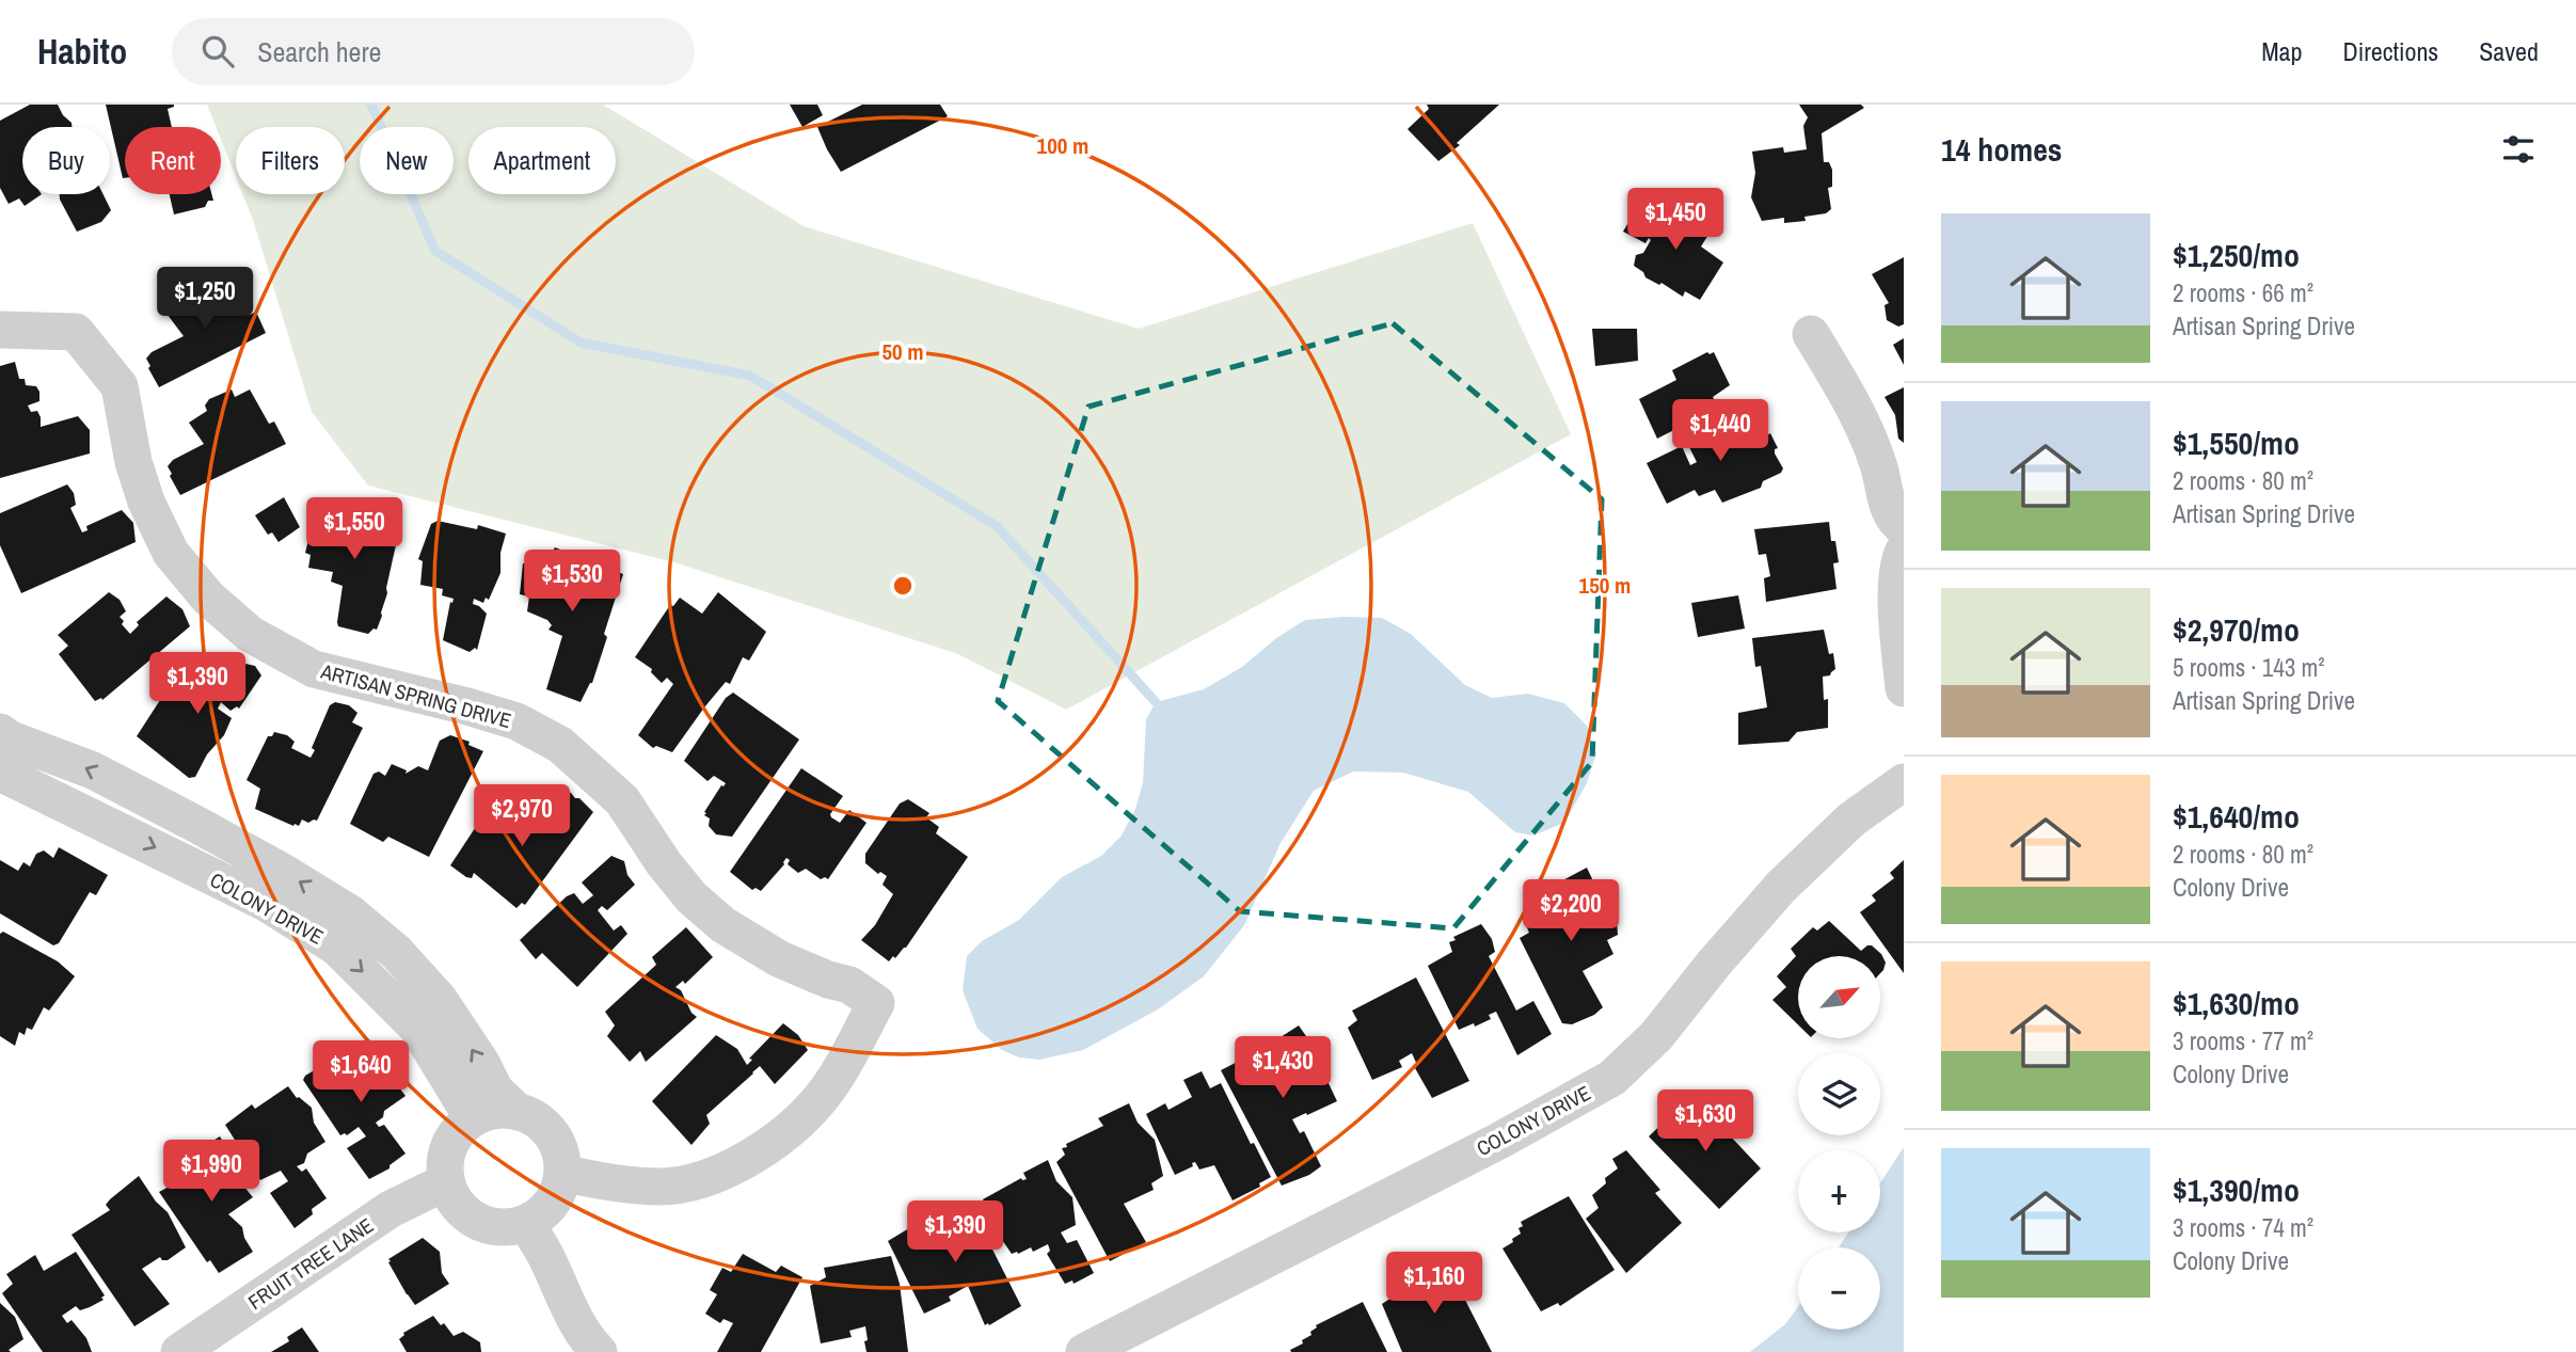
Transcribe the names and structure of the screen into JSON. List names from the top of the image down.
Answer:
{
  "streets": {
    "street": ["ARTISAN SPRING DRIVE", "COLONY DRIVE", "FRUIT TREE LANE"]
  },
  "crossings": [
    ["ARTISAN SPRING DRIVE", "COLONY DRIVE"],
    ["ARTISAN SPRING DRIVE", "FRUIT TREE LANE"],
    ["COLONY DRIVE", "FRUIT TREE LANE"]
  ],
  "north": "top right",
  "page": {
    "header": "Habito",
    "search": "Search here",
    "nav": ["Map", "Directions", "Saved"],
    "heading": "14 homes",
    "chip": [
      "Buy",
      "Rent",
      "Filters",
      "New",
      "Apartment"
    ],
    "price": [
      "$1,450",
      "$1,250",
      "$1,440",
      "$1,550",
      "$1,530",
      "$1,390",
      "$2,970",
      "$2,200",
      "$1,430",
      "$1,640",
      "$1,630",
      "$1,990",
      "$1,390",
      "$1,160"
    ],
    "list": [
      {
        "name": "$1,250/mo",
        "note": "2 rooms · 66 m² · Artisan Spring Drive"
      },
      {
        "name": "$1,550/mo",
        "note": "2 rooms · 80 m² · Artisan Spring Drive"
      },
      {
        "name": "$2,970/mo",
        "note": "5 rooms · 143 m² · Artisan Spring Drive"
      },
      {
        "name": "$1,640/mo",
        "note": "2 rooms · 80 m² · Colony Drive"
      },
      {
        "name": "$1,630/mo",
        "note": "3 rooms · 77 m² · Colony Drive"
      },
      {
        "name": "$1,390/mo",
        "note": "3 rooms · 74 m² · Colony Drive"
      }
    ],
    "map_buttons": ["+", "−"]
  },
  "rings": ["100 m", "50 m", "150 m"]
}
